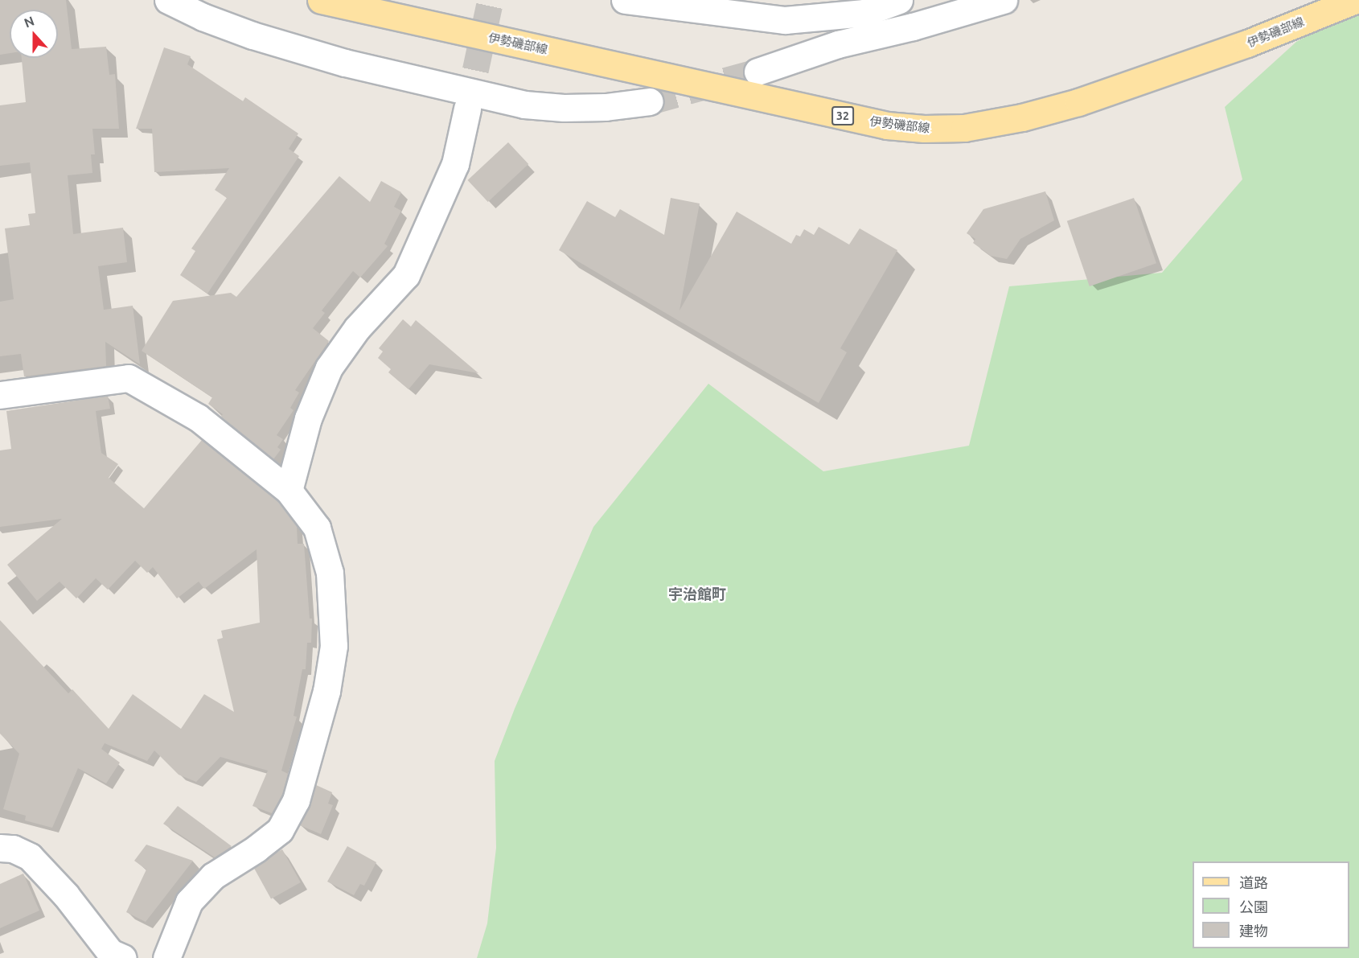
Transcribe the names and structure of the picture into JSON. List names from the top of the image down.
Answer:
{
  "streets": {
    "main road": ["伊勢磯部線", "32"]
  },
  "districts": ["宇治館町"],
  "legend": ["道路", "公園", "建物"],
  "north": "top"
}
